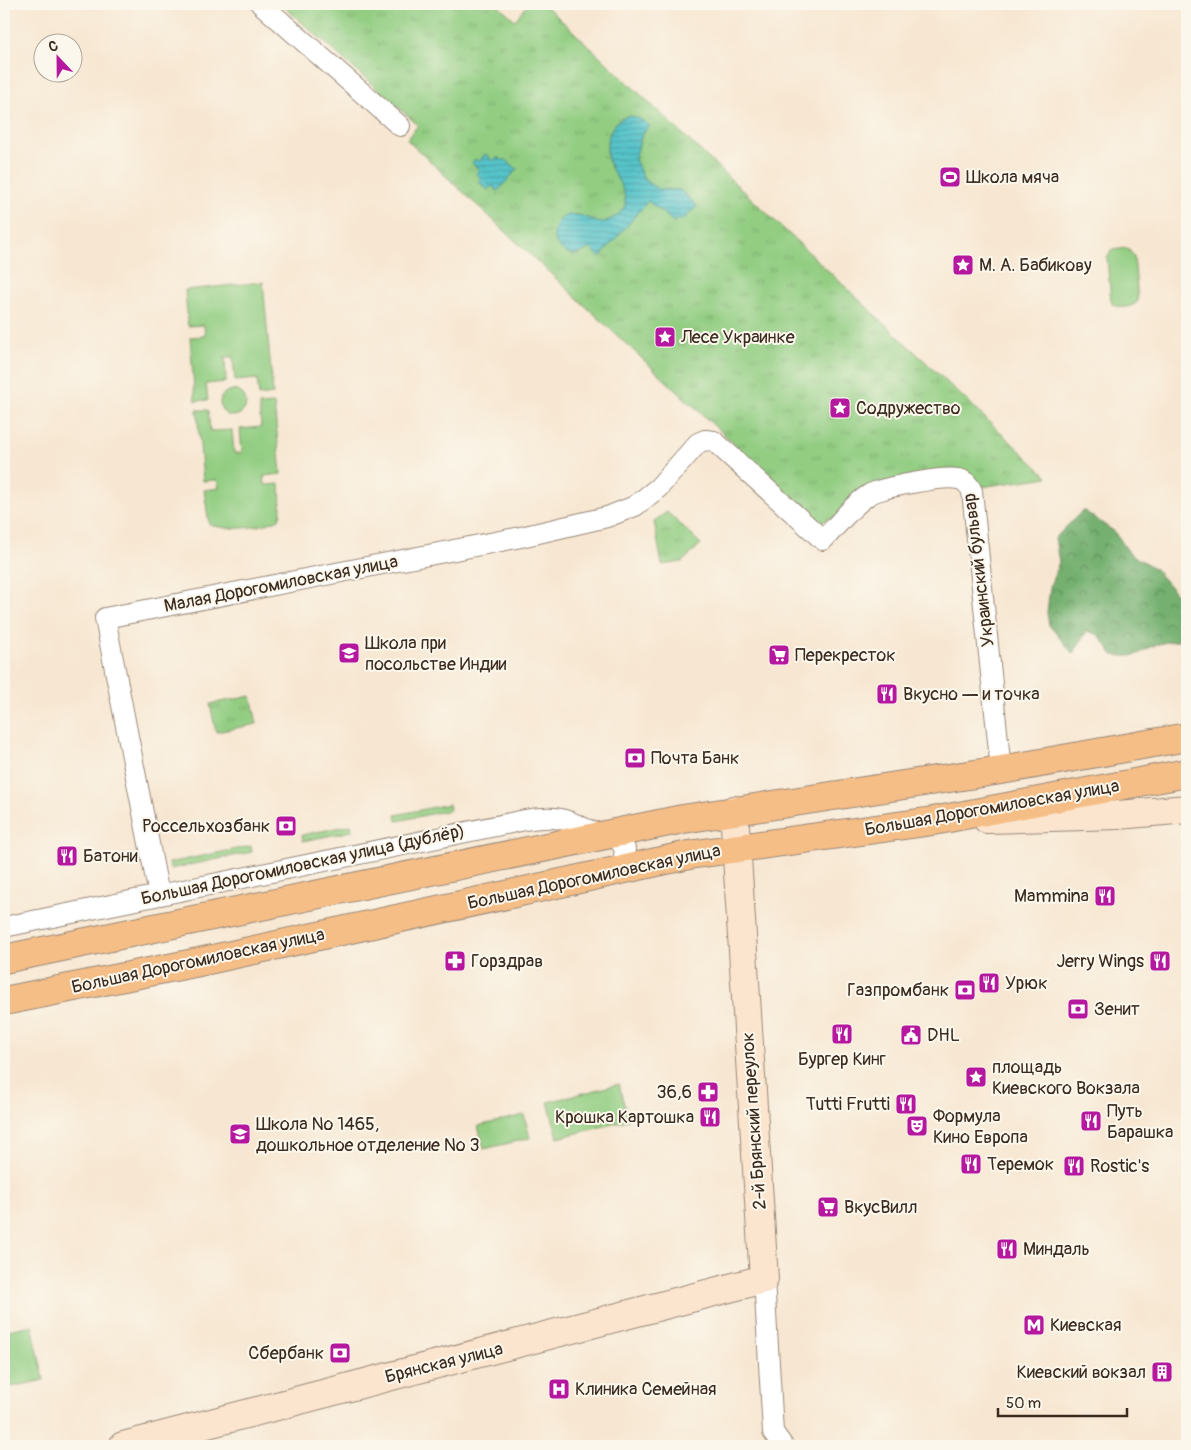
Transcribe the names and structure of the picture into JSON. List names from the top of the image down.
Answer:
{
  "streets": {
    "main road": ["Большая Дорогомиловская улица"],
    "street": [
      "Украинский бульвар",
      "Малая Дорогомиловская улица",
      "Большая Дорогомиловская улица (дублёр)",
      "2-й Брянский переулок",
      "Брянская улица"
    ]
  },
  "crossings": [
    ["Украинский бульвар", "Малая Дорогомиловская улица"],
    ["Украинский бульвар", "Большая Дорогомиловская улица"],
    ["Малая Дорогомиловская улица", "Большая Дорогомиловская улица (дублёр)"],
    ["Большая Дорогомиловская улица", "Большая Дорогомиловская улица (дублёр)"],
    ["Большая Дорогомиловская улица", "2-й Брянский переулок"],
    ["2-й Брянский переулок", "Брянская улица"]
  ],
  "places": {
    "sports": ["Школа мяча"],
    "place": [
      "М. А. Бабикову",
      "Лесе Украинке",
      "Содружество",
      "площадь Киевского Вокзала"
    ],
    "school or university": ["Школа при посольстве Индии", "Школа № 1465, дошкольное отделение № 3"],
    "supermarket": ["Перекресток", "ВкусВилл"],
    "restaurant": [
      "Вкусно — и точка",
      "Батони",
      "Mammina",
      "Jerry Wings",
      "Урюк",
      "Бургер Кинг",
      "Tutti Frutti",
      "Крошка Картошка",
      "Путь Барашка",
      "Теремок",
      "Rostic's",
      "Миндаль"
    ],
    "bank": [
      "Почта Банк",
      "Россельхозбанк",
      "Газпромбанк",
      "Зенит",
      "Сбербанк"
    ],
    "pharmacy": ["Горздрав", "36,6"],
    "public building": ["DHL"],
    "theatre": ["Формула Кино Европа"],
    "metro station": ["Киевская"],
    "building": ["Киевский вокзал"],
    "hospital": ["Клиника Семейная"]
  },
  "scale_bar": "50 m",
  "north": "top"
}
